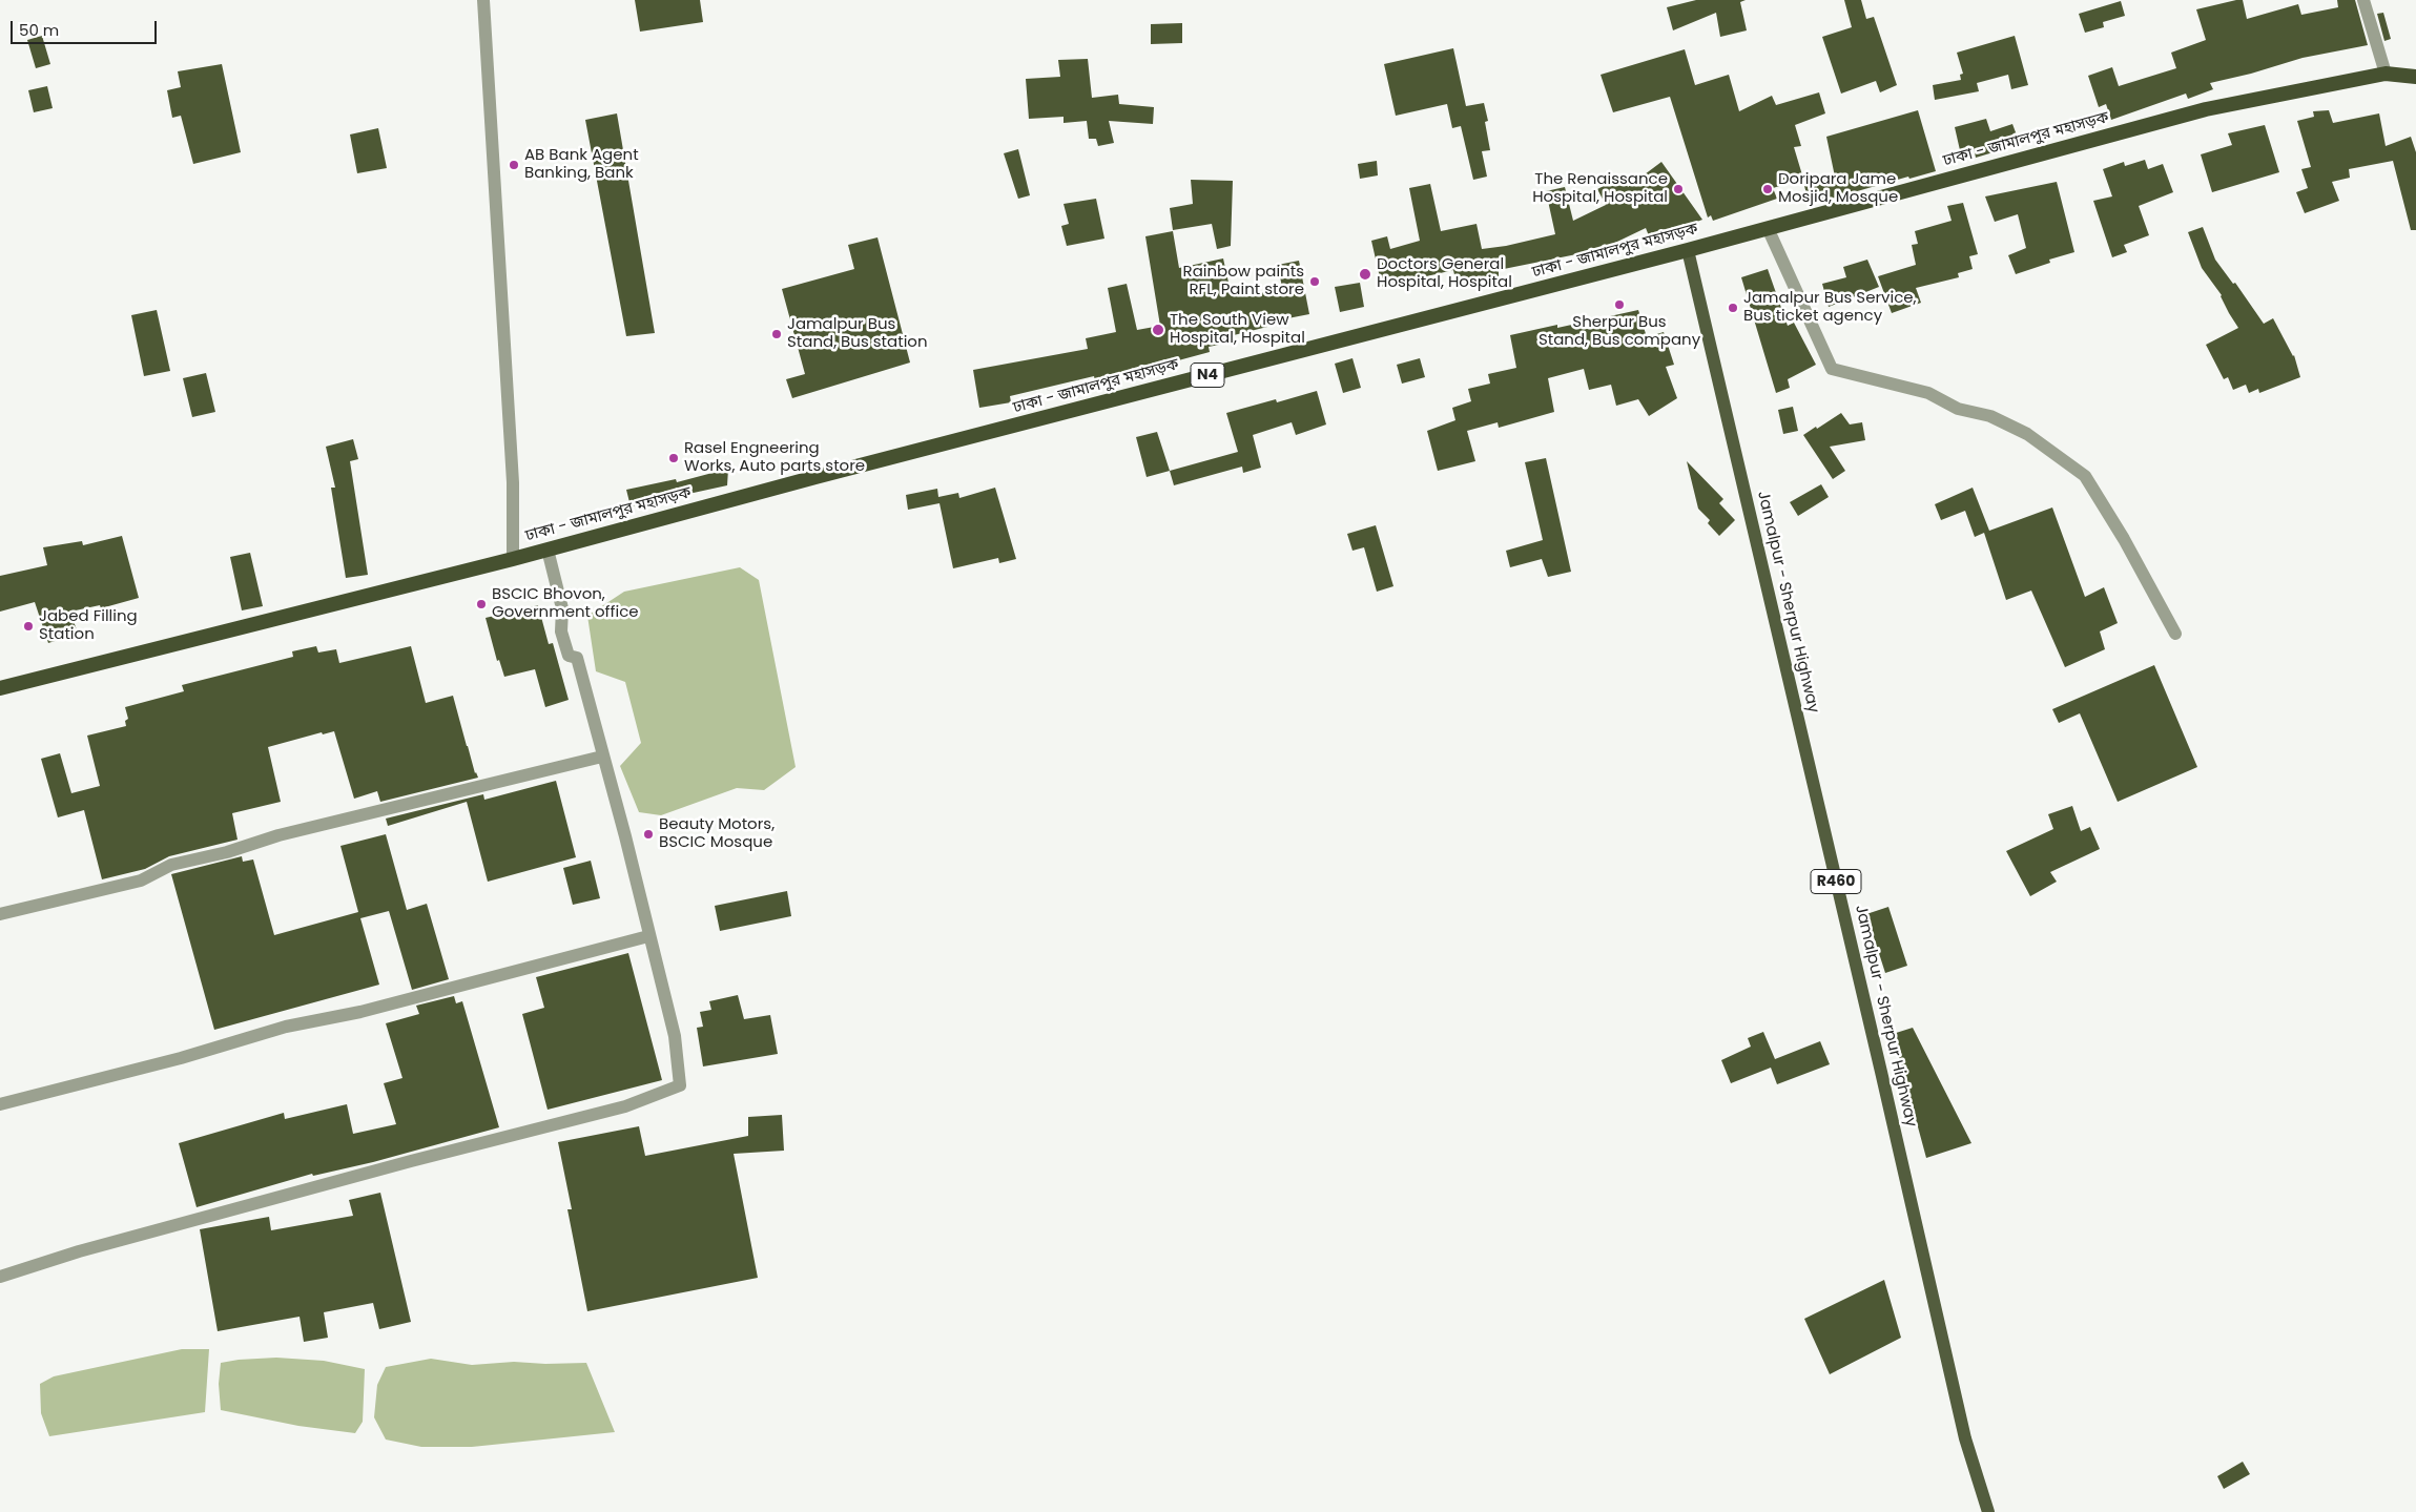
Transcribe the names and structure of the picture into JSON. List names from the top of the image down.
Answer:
{
  "streets": {
    "highway": ["ঢাকা - জামালপুর মহাসড়ক", "N4"],
    "main road": ["Jamalpur - Sherpur Highway", "R460"]
  },
  "crossings": [
    ["ঢাকা - জামালপুর মহাসড়ক", "Jamalpur - Sherpur Highway"]
  ],
  "places": [
    "AB Bank Agent Banking, Bank",
    "The Renaissance Hospital, Hospital",
    "Doripara Jame Mosjid, Mosque",
    "Doctors General Hospital, Hospital",
    "Rainbow paints RFL, Paint store",
    "Sherpur Bus Stand, Bus company",
    "Jamalpur Bus Service, Bus ticket agency",
    "The South View Hospital, Hospital",
    "Jamalpur Bus Stand, Bus station",
    "Rasel Engneering Works, Auto parts store",
    "BSCIC Bhovon, Government office",
    "Jabed Filling Station",
    "Beauty Motors, BSCIC Mosque"
  ],
  "scale_bar": "50 m"
}
